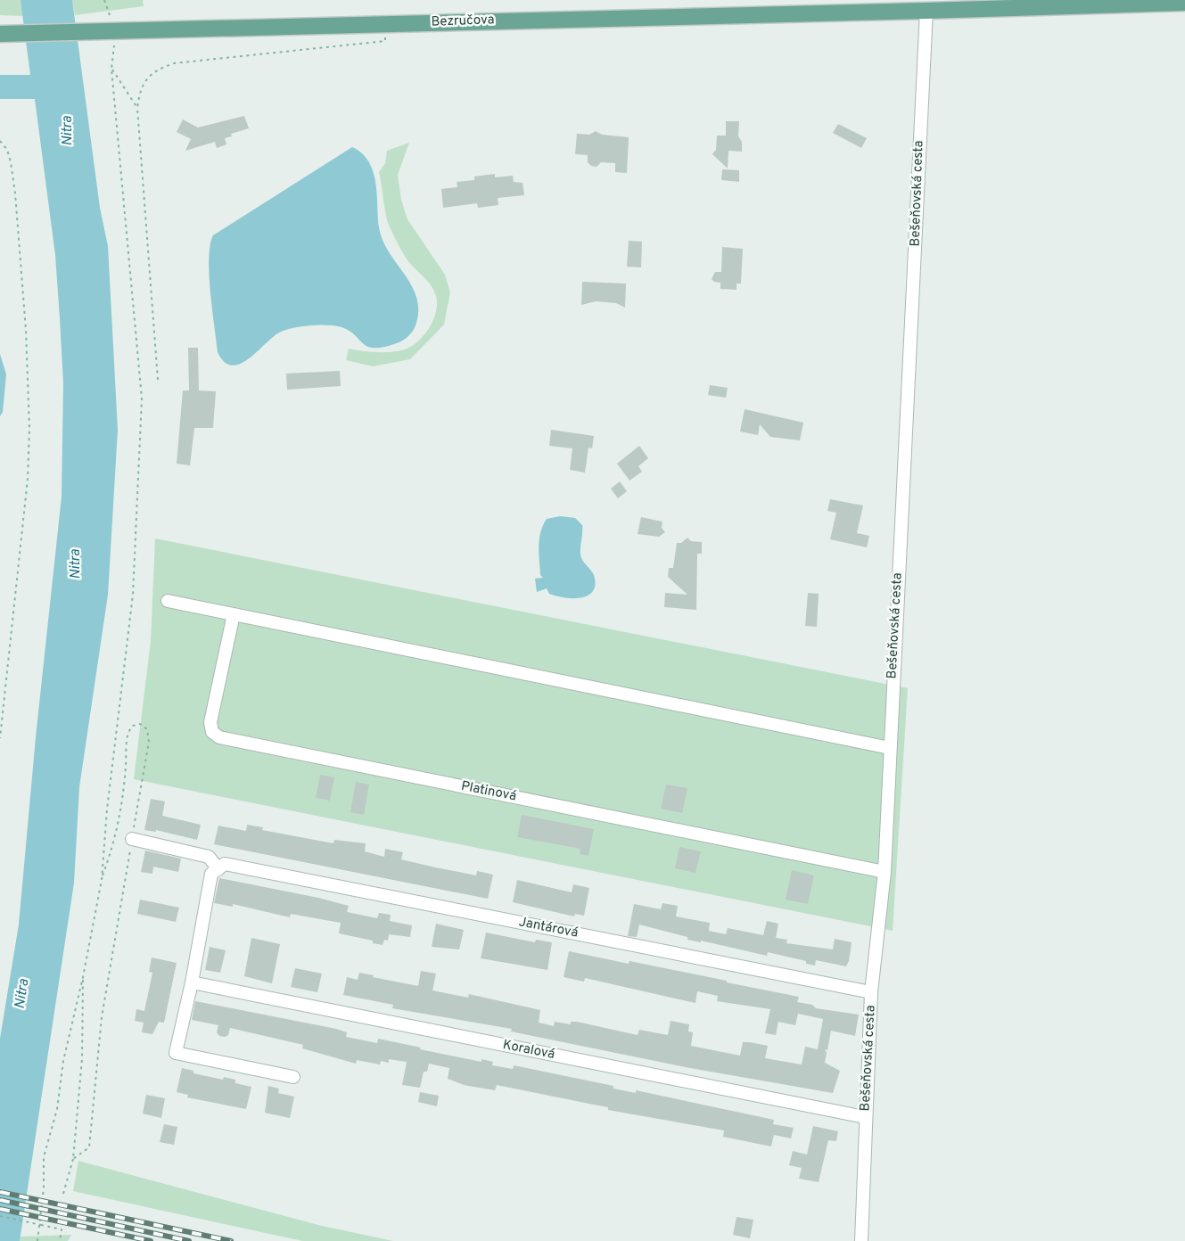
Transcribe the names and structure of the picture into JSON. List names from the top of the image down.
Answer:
{
  "streets": {
    "main road": ["Bezručova"],
    "street": [
      "Bešeňovská cesta",
      "Platinová",
      "Jantárová",
      "Koralová"
    ]
  },
  "crossings": [
    ["Bezručova", "Bešeňovská cesta"],
    ["Bešeňovská cesta", "Platinová"],
    ["Bešeňovská cesta", "Jantárová"],
    ["Bešeňovská cesta", "Koralová"]
  ],
  "water": ["Nitra"]
}
